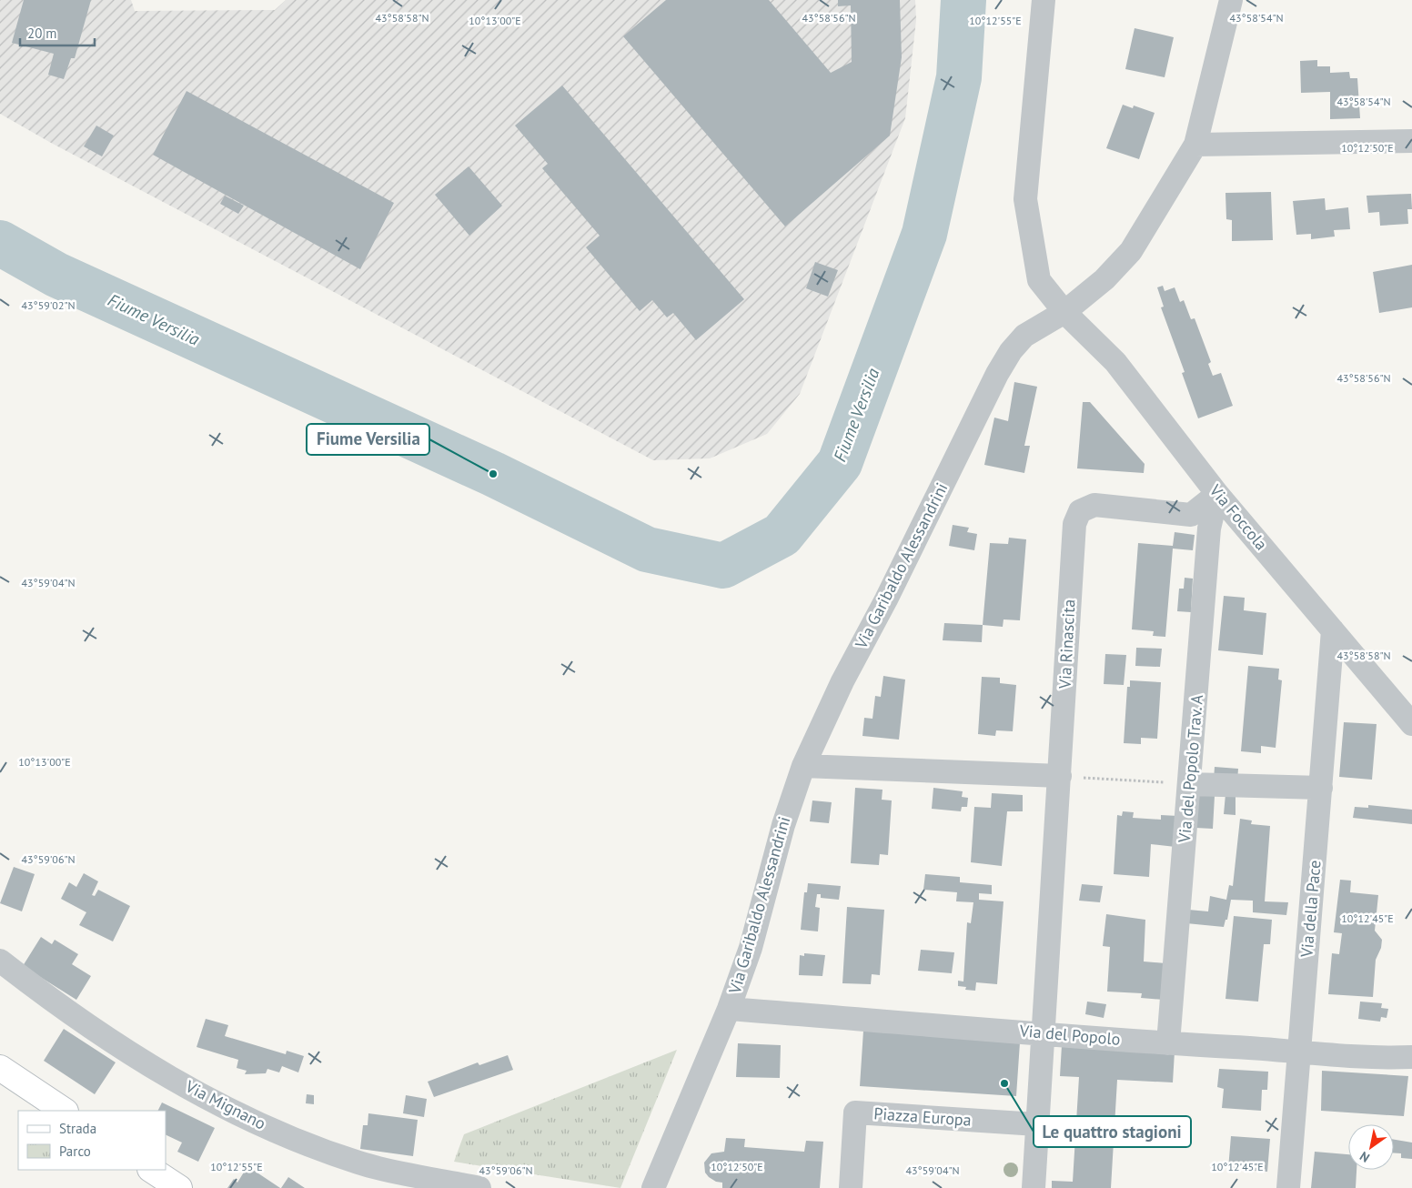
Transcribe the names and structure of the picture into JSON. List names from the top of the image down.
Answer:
{
  "streets": {
    "street": [
      "Via Foccola",
      "Via Garibaldo Alessandrini",
      "Via Rinascita",
      "Via del Popolo Trav. A",
      "Via della Pace",
      "Via del Popolo",
      "Via Mignano",
      "Piazza Europa"
    ]
  },
  "crossings": [
    ["Via Foccola", "Via Garibaldo Alessandrini"],
    ["Via Foccola", "Via Rinascita"],
    ["Via Foccola", "Via del Popolo Trav. A"],
    ["Via Foccola", "Via della Pace"],
    ["Via Garibaldo Alessandrini", "Via del Popolo"],
    ["Via Rinascita", "Via del Popolo Trav. A"],
    ["Via Rinascita", "Via del Popolo"],
    ["Via Rinascita", "Piazza Europa"],
    ["Via del Popolo Trav. A", "Via del Popolo"],
    ["Via della Pace", "Via del Popolo"]
  ],
  "water": ["Fiume Versilia"],
  "places": ["Fiume Versilia", "Le quattro stagioni"],
  "legend": ["Strada", "Parco"],
  "scale_bar": "20 m",
  "north": "bottom left",
  "coordinates": [
    "43°58'58\"N",
    "43°58'56\"N",
    "43°58'54\"N",
    "10°13'00\"E",
    "10°12'55\"E",
    "10°12'50\"E",
    "43°59'02\"N",
    "43°59'04\"N",
    "43°59'06\"N",
    "10°12'45\"E"
  ]
}
